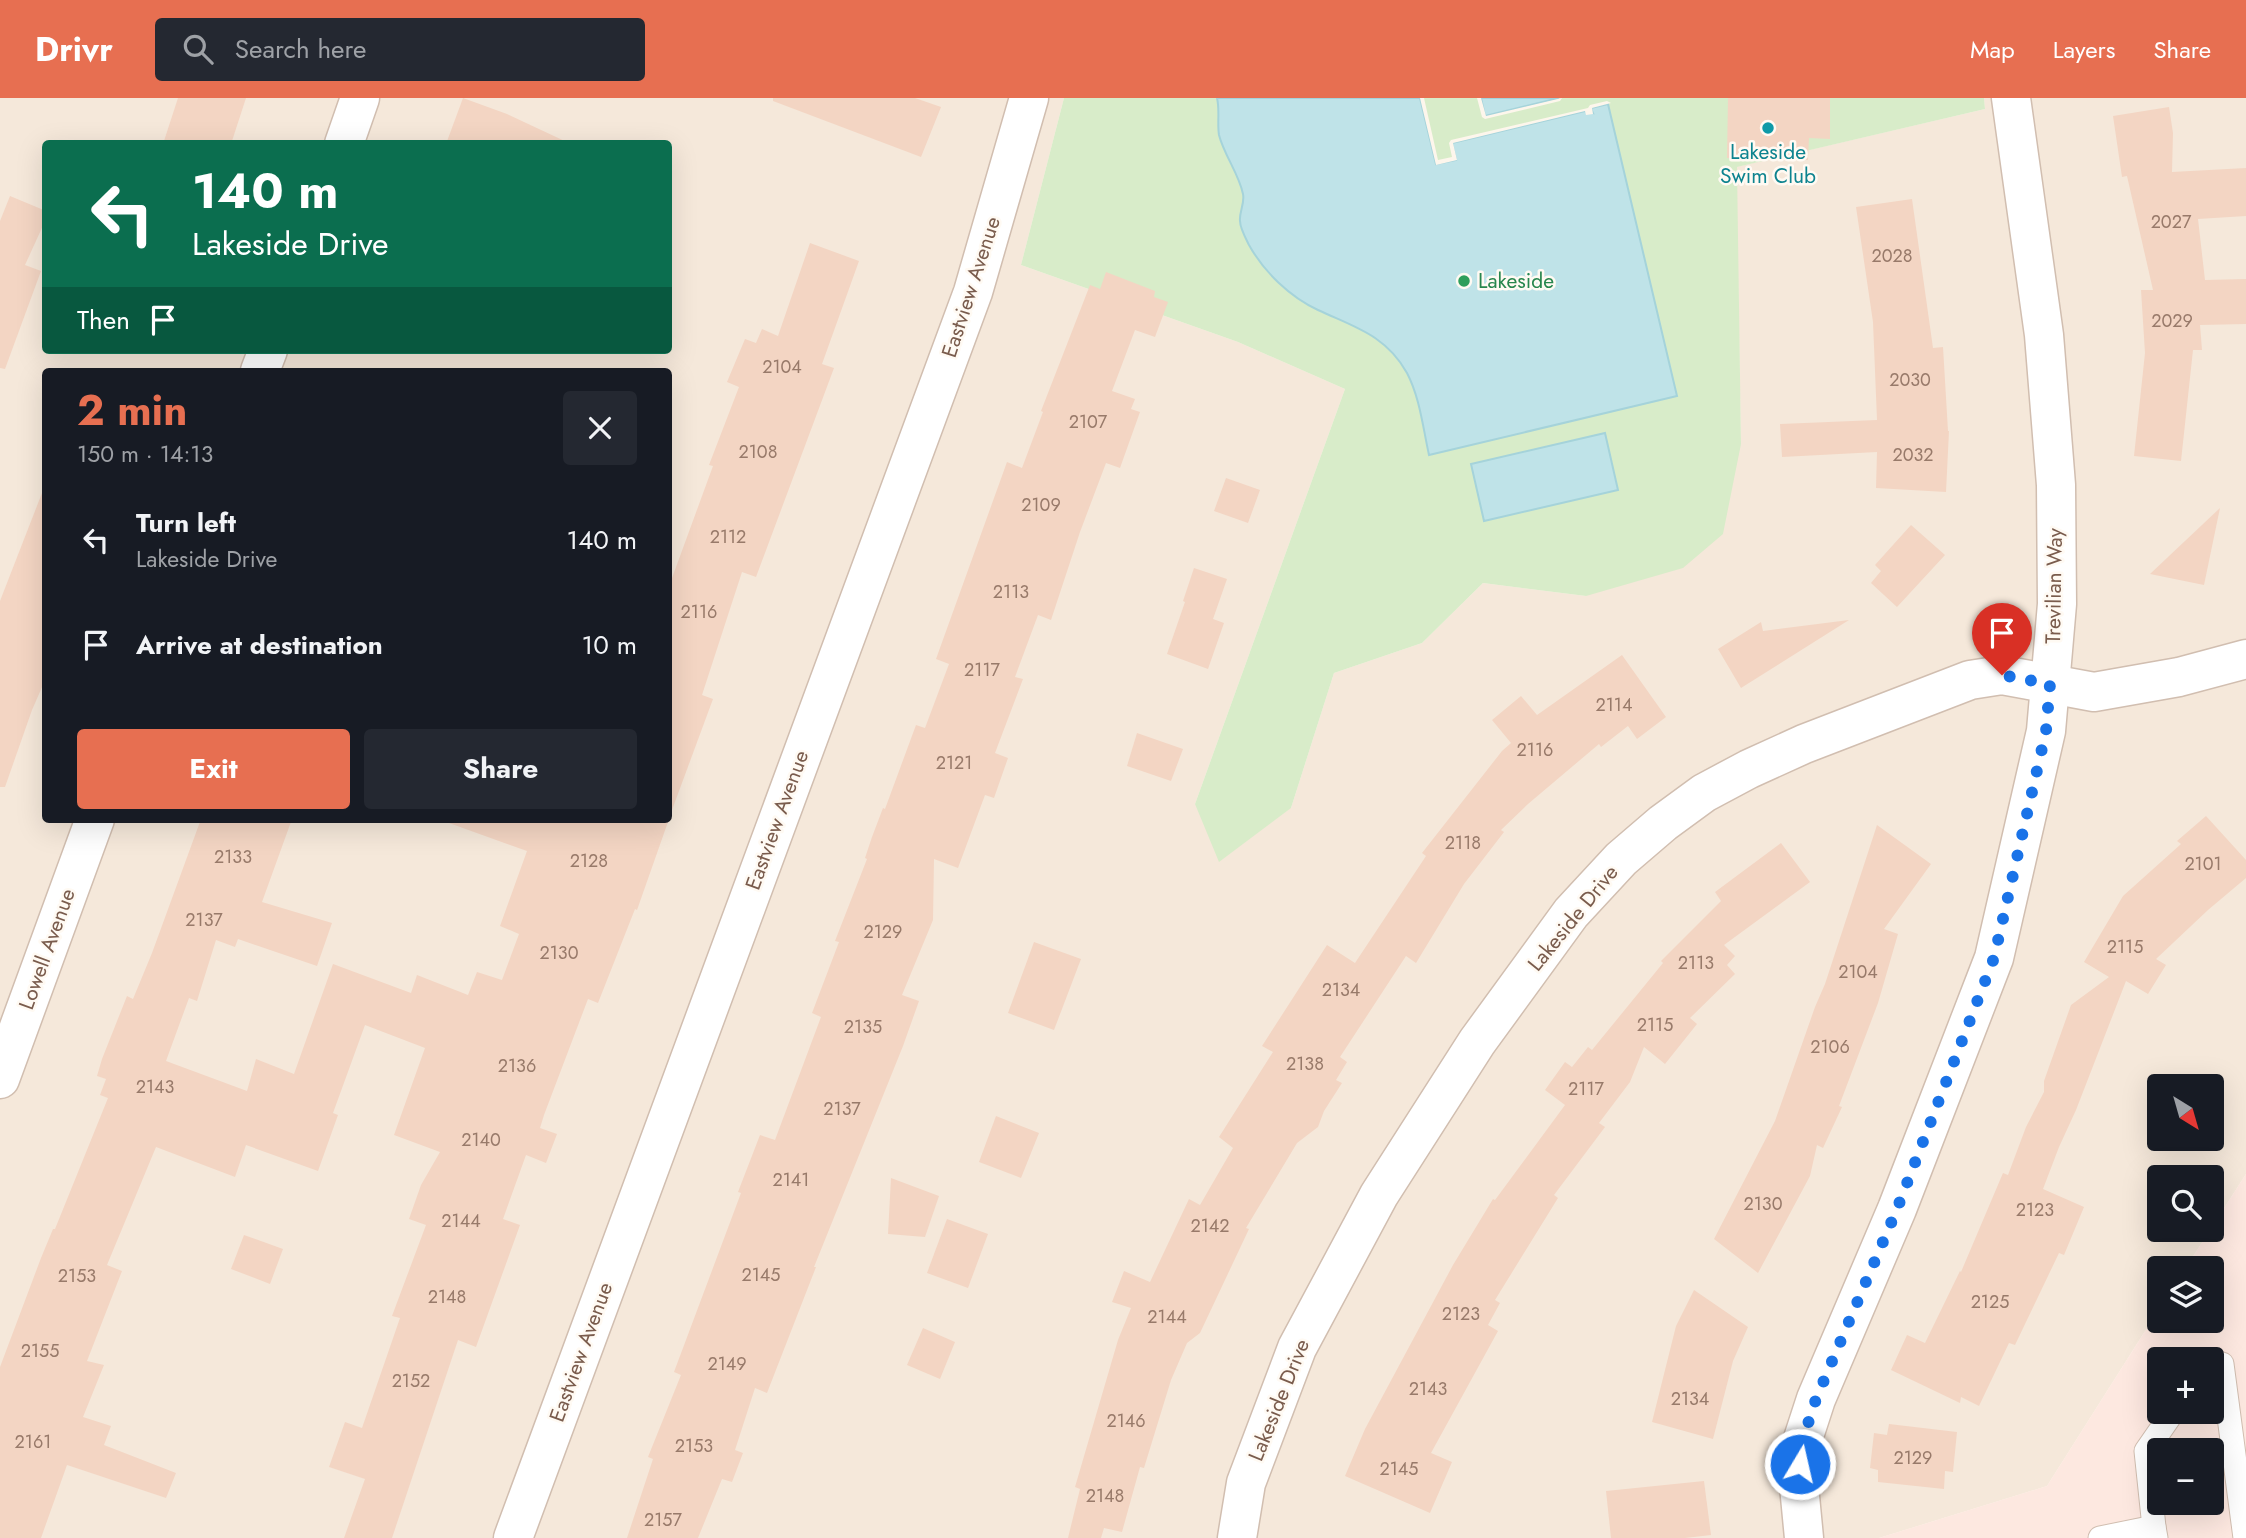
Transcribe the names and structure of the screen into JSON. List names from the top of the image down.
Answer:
{
  "streets": {
    "street": [
      "Eastview Avenue",
      "Trevilian Way",
      "Lakeside Drive",
      "Lowell Avenue"
    ]
  },
  "crossings": [
    ["Trevilian Way", "Lakeside Drive"]
  ],
  "places": ["Lakeside Swim Club", "Lakeside"],
  "house_numbers": [
    "2027",
    "2028",
    "2029",
    "2104",
    "2030",
    "2107",
    "2108",
    "2032",
    "2109",
    "2112",
    "2113",
    "2116",
    "2117",
    "2114",
    "2116",
    "2121",
    "2118",
    "2133",
    "2128",
    "2101",
    "2137",
    "2129",
    "2115",
    "2130",
    "2113",
    "2104",
    "2134",
    "2115",
    "2135",
    "2106",
    "2138",
    "2136",
    "2143",
    "2117",
    "2137",
    "2140",
    "2141",
    "2130",
    "2123",
    "2144",
    "2142",
    "2145",
    "2153",
    "2148",
    "2125",
    "2123",
    "2144",
    "2155",
    "2149",
    "2152",
    "2143",
    "2134",
    "2146",
    "2161",
    "2153",
    "2129",
    "2145",
    "2148",
    "2157"
  ],
  "north": "bottom right",
  "page": {
    "header": "Drivr",
    "search": "Search here",
    "nav": ["Map", "Layers", "Share"],
    "turn": ["140 m", "Lakeside Drive"],
    "then": "Then",
    "heading": ["2 min", "150 m · 14:13"],
    "list": [
      {
        "name": "Turn left",
        "note": "Lakeside Drive",
        "value": "140 m"
      },
      {
        "name": "Arrive at destination",
        "value": "10 m"
      }
    ],
    "buttons": ["Exit", "Share"],
    "map_buttons": ["+", "−"]
  }
}
